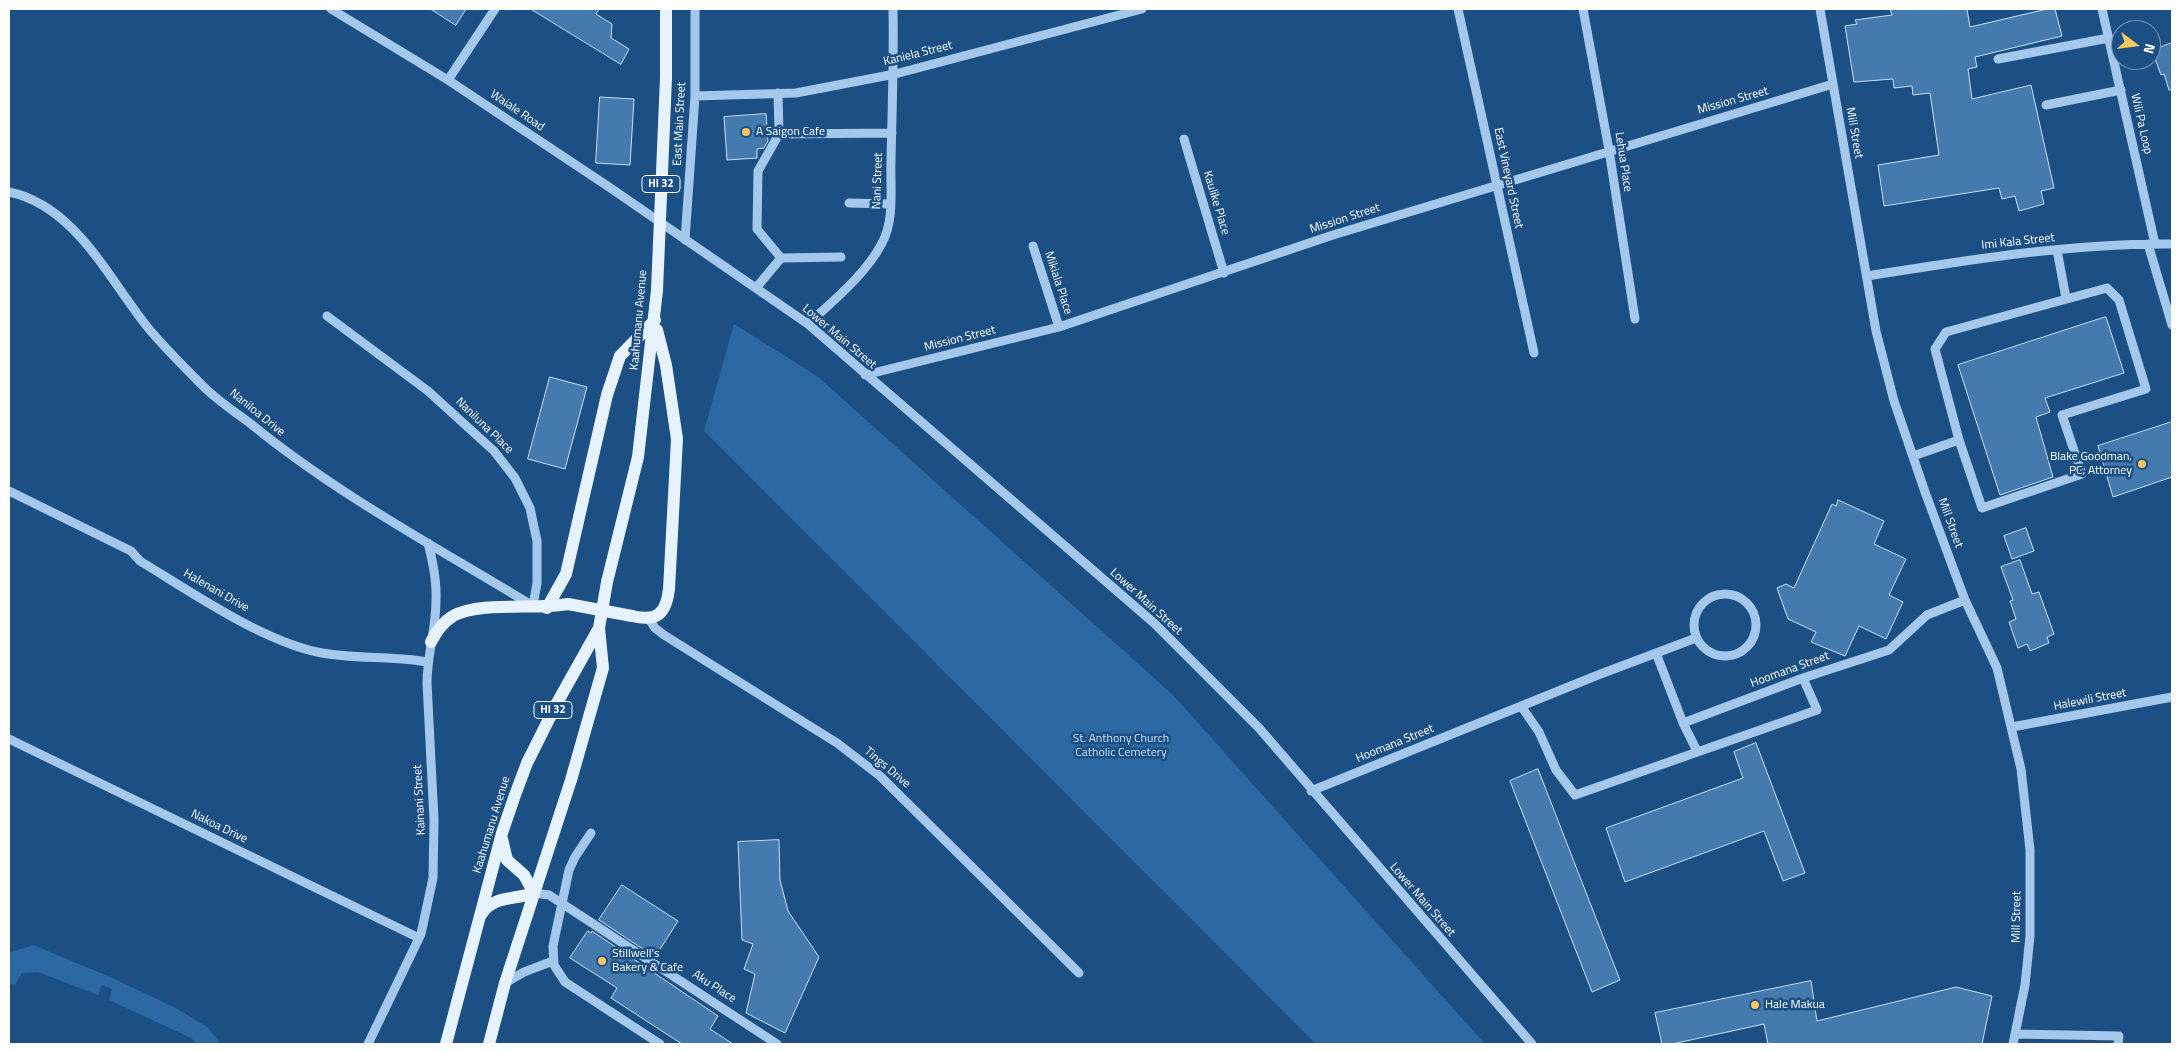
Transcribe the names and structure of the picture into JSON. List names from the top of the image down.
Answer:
{
  "streets": {
    "main road": ["HI 32", "Kaahumanu Avenue"],
    "street": [
      "Kaniela Street",
      "Mission Street",
      "Waiale Road",
      "East Main Street",
      "Wili Pa Loop",
      "Mill Street",
      "Lehua Place",
      "East Vineyard Street",
      "Nani Street",
      "Kaulike Place",
      "Imi Kala Street",
      "Mikiala Place",
      "Lower Main Street",
      "Naniloa Drive",
      "Naniluna Place",
      "Halenani Drive",
      "Hoomana Street",
      "Halewili Street",
      "Tings Drive",
      "Kainani Street",
      "Nakoa Drive",
      "Aku Place"
    ]
  },
  "crossings": [
    ["Kaniela Street", "East Main Street"],
    ["Kaniela Street", "Nani Street"],
    ["Mission Street", "Mill Street"],
    ["Mission Street", "Lehua Place"],
    ["Mission Street", "East Vineyard Street"],
    ["Mission Street", "Kaulike Place"],
    ["Mission Street", "Mikiala Place"],
    ["Mission Street", "Lower Main Street"],
    ["Waiale Road", "East Main Street"],
    ["Waiale Road", "Lower Main Street"],
    ["East Main Street", "Lower Main Street"],
    ["Wili Pa Loop", "Imi Kala Street"],
    ["Mill Street", "Imi Kala Street"],
    ["Mill Street", "Hoomana Street"],
    ["Mill Street", "Halewili Street"],
    ["Nani Street", "Lower Main Street"],
    ["Kaahumanu Avenue", "Aku Place"],
    ["Lower Main Street", "Hoomana Street"],
    ["Naniloa Drive", "Naniluna Place"],
    ["Naniloa Drive", "Kainani Street"],
    ["Halenani Drive", "Kainani Street"],
    ["Kainani Street", "Nakoa Drive"]
  ],
  "parks": ["St. Anthony Church Catholic Cemetery"],
  "places": [
    "A Saigon Cafe",
    "Blake Goodman, PC, Attorney",
    "Stillwell's Bakery & Cafe",
    "Hale Makua"
  ],
  "north": "right"
}
